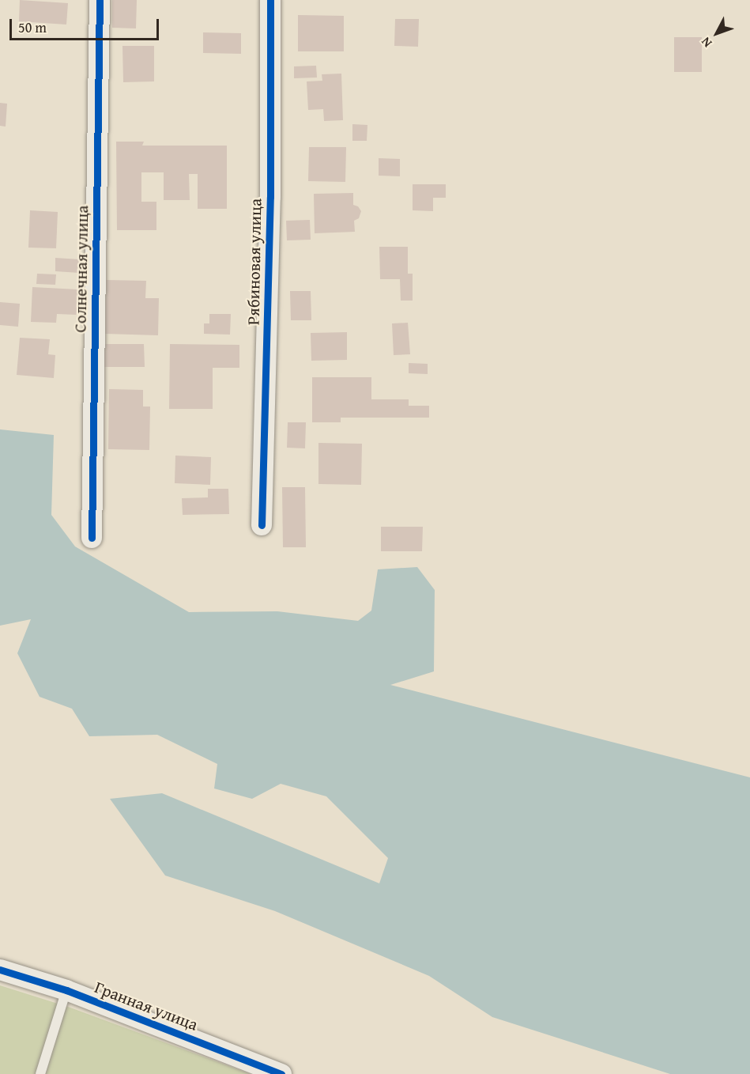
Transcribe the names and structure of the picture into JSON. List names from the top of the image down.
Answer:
{
  "streets": {
    "street": ["Рябиновая улица", "Солнечная улица", "Гранная улица"]
  },
  "scale_bar": "50 m",
  "north": "bottom left"
}
